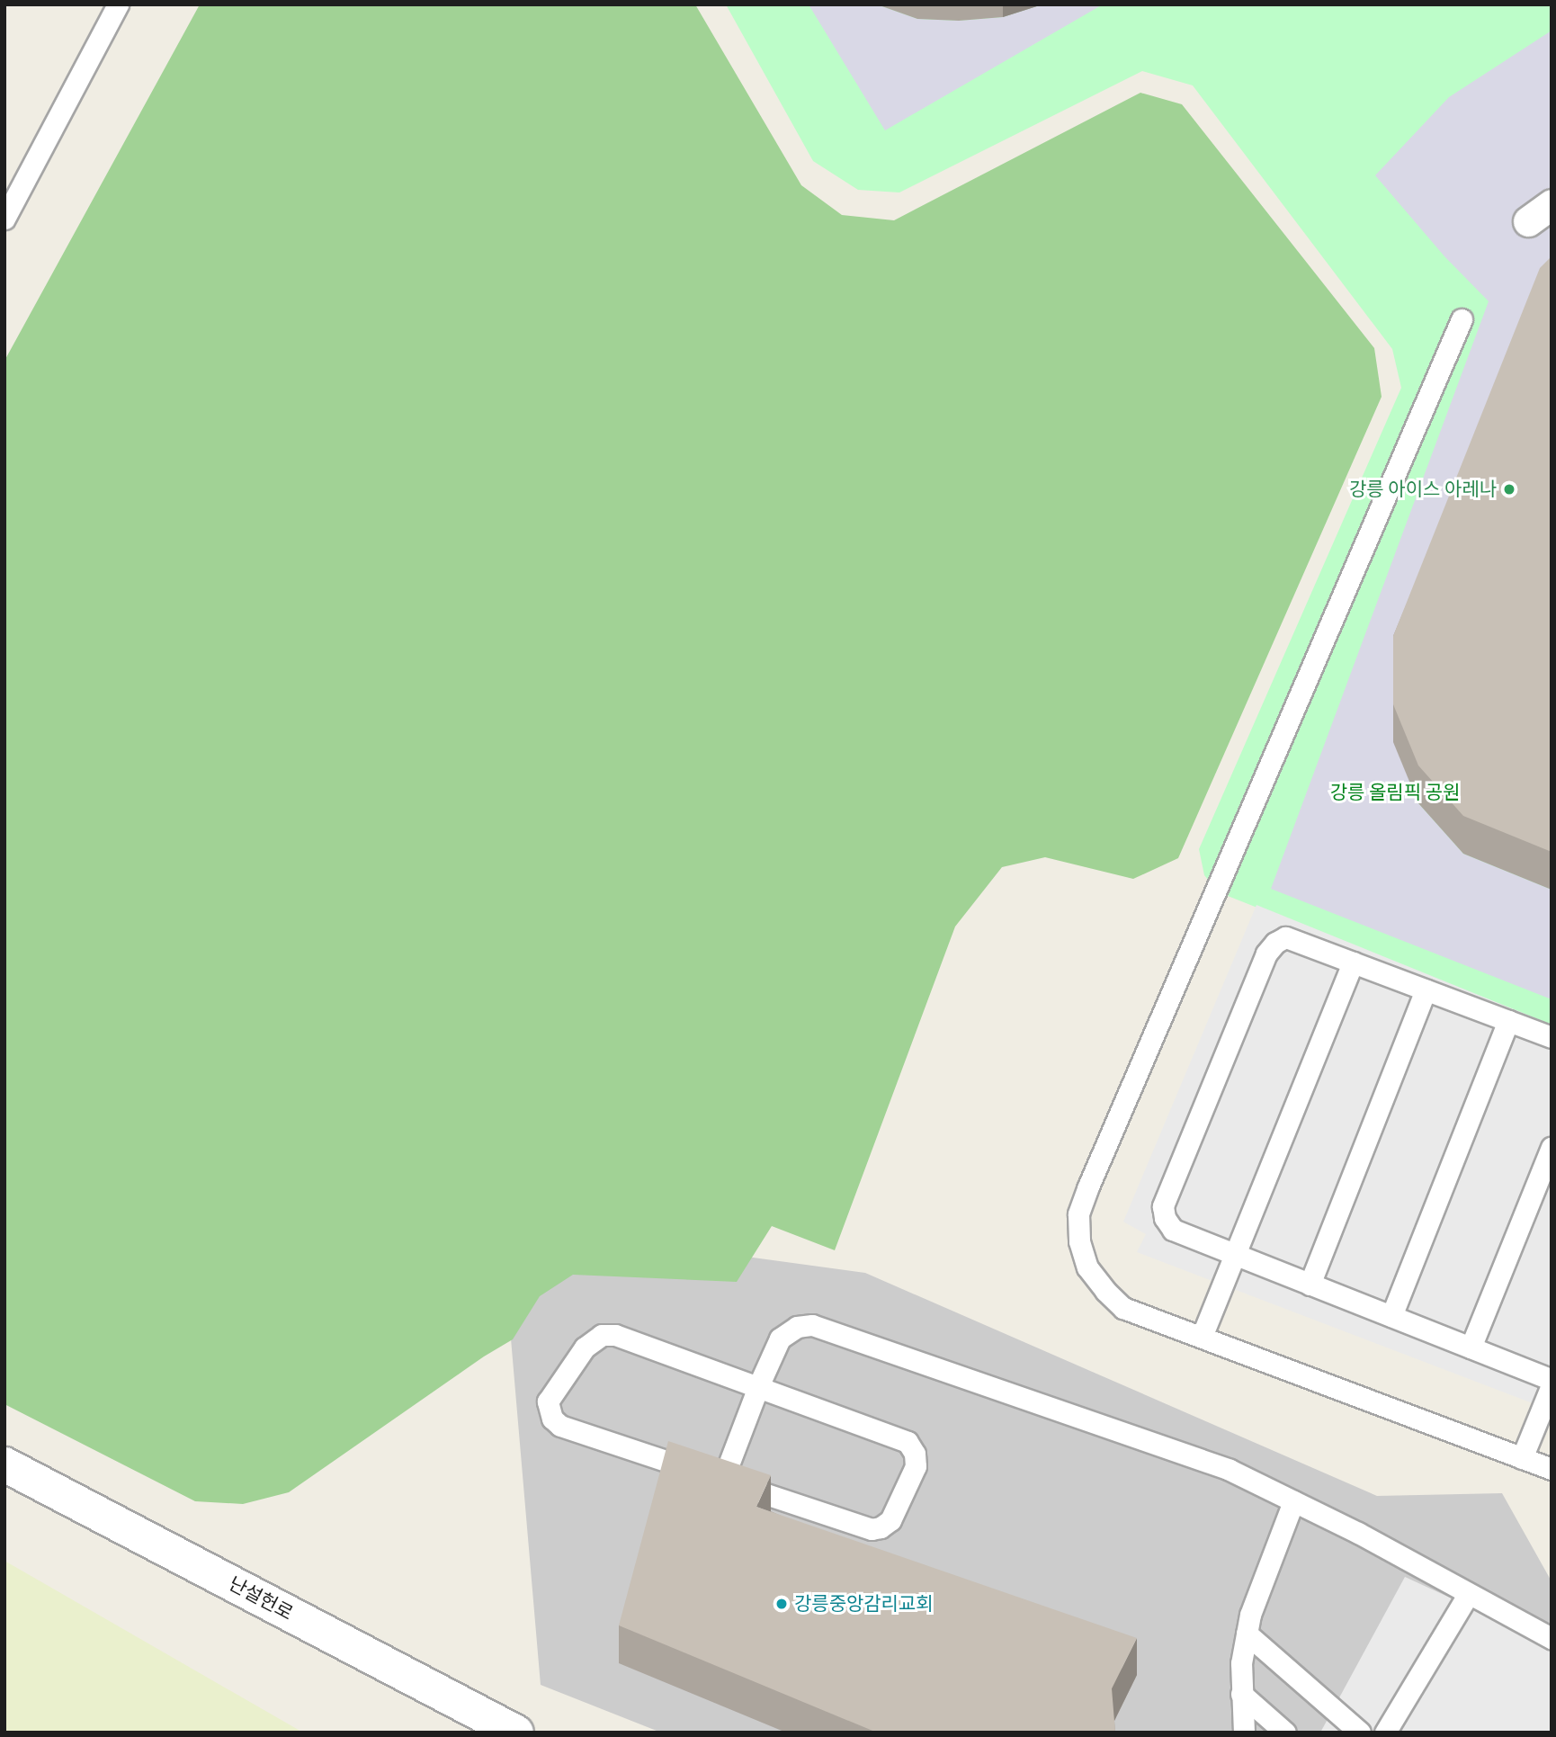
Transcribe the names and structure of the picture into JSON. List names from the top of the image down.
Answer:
{
  "streets": {
    "street": ["난설헌로"]
  },
  "parks": ["강릉 올림픽 공원"],
  "places": ["강릉 아이스 아레나", "강릉중앙감리교회"]
}
